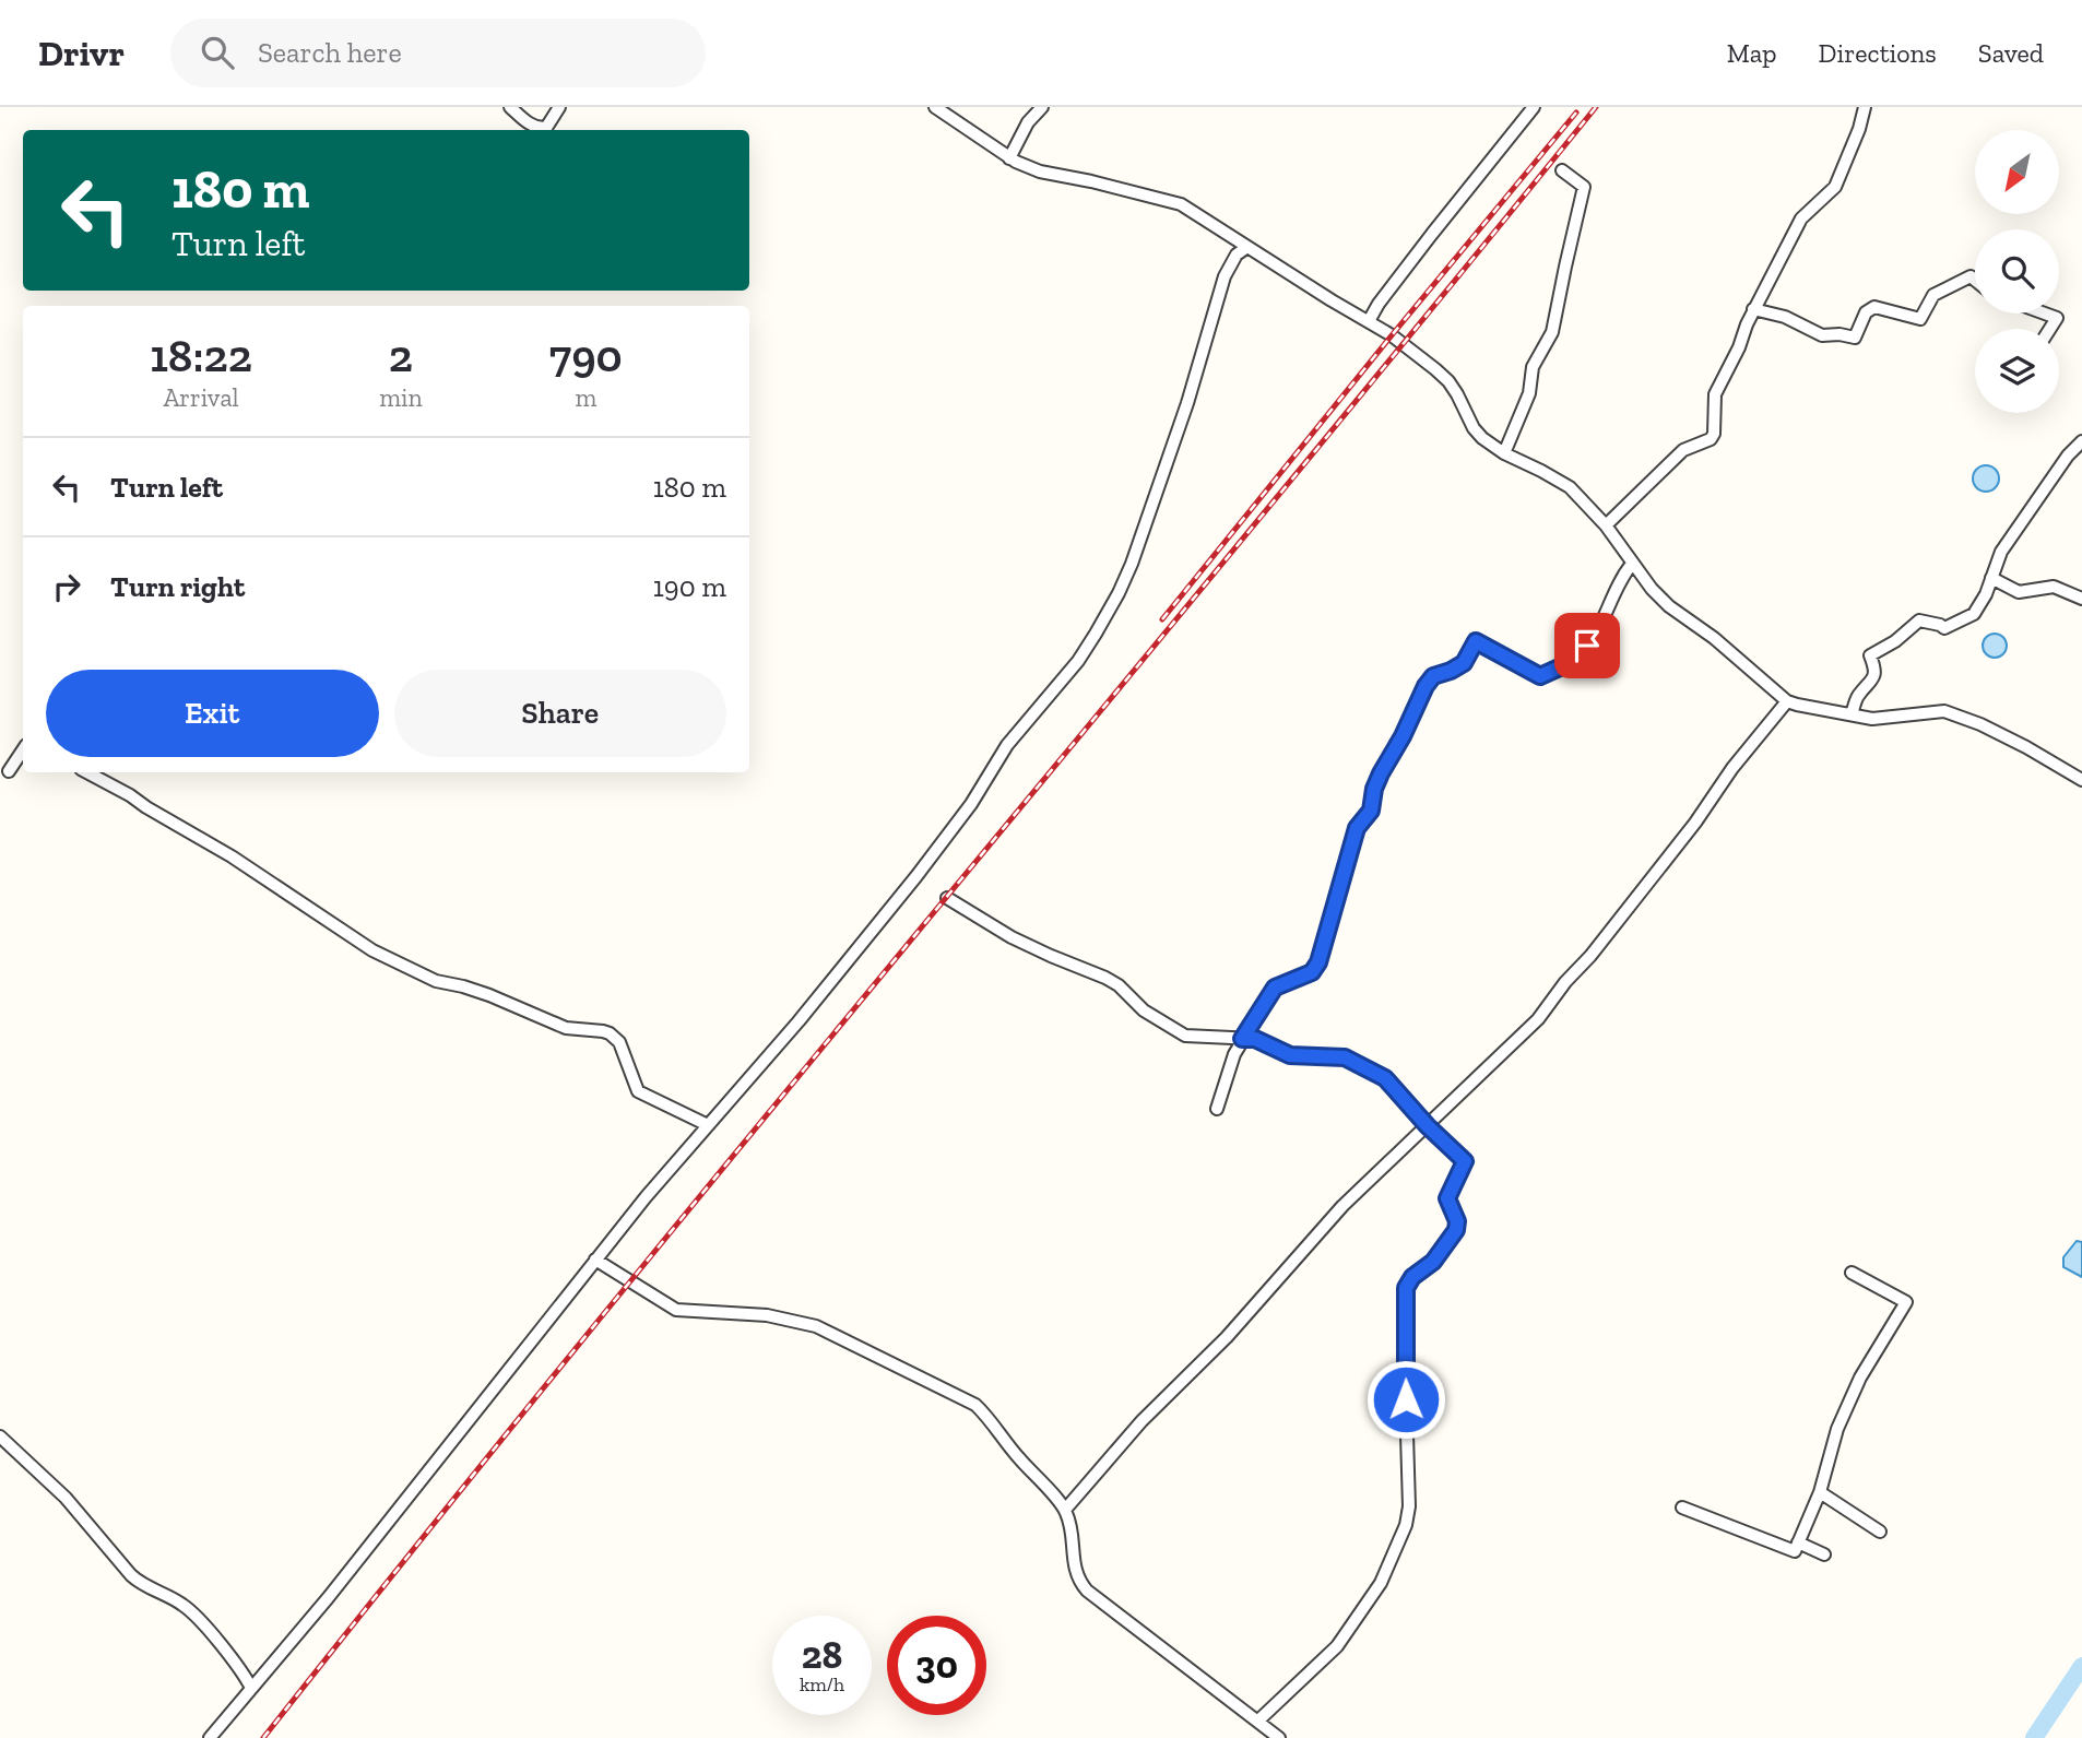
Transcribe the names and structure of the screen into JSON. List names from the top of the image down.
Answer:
{
  "north": "bottom left",
  "page": {
    "header": "Drivr",
    "search": "Search here",
    "nav": ["Map", "Directions", "Saved"],
    "turn": ["180 m", "Turn left"],
    "eta": [
      "18:22",
      "Arrival",
      "2",
      "min",
      "790",
      "m"
    ],
    "list": [
      {
        "name": "Turn left",
        "value": "180 m"
      },
      {
        "name": "Turn right",
        "value": "190 m"
      }
    ],
    "buttons": ["Exit", "Share"],
    "speed": "28 km/h",
    "limit": "30"
  }
}
